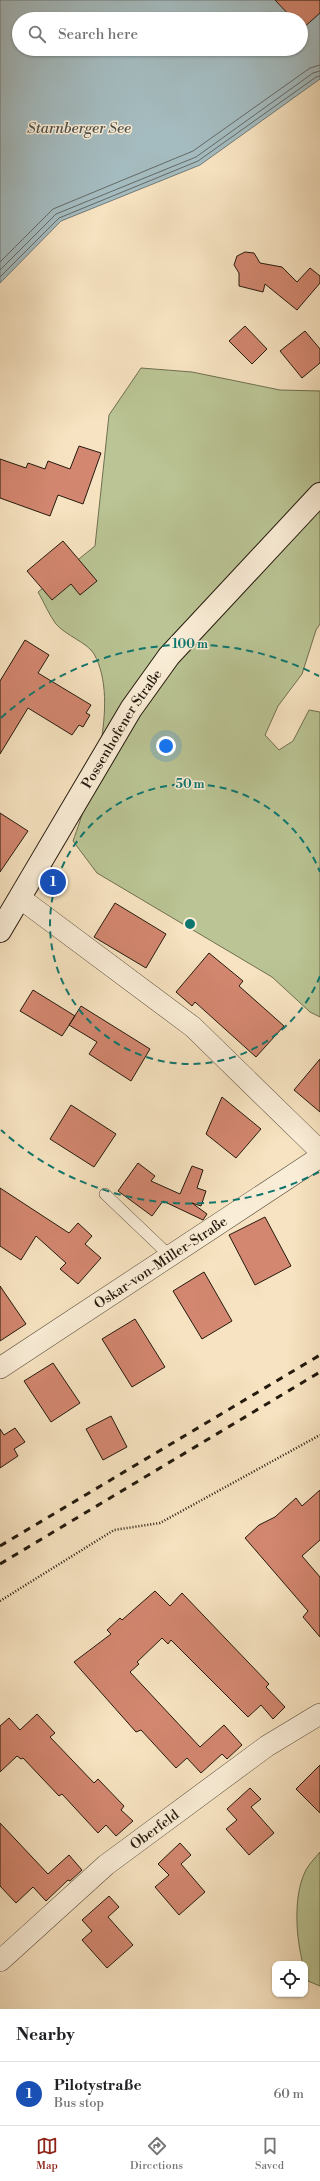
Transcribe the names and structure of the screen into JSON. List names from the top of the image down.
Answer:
{
  "streets": {
    "main road": ["Possenhofener Straße"],
    "street": ["Oskar-von-Miller-Straße", "Oberfeld"]
  },
  "water": ["Starnberger See"],
  "page": {
    "search": "Search here",
    "pins": "1",
    "heading": "Nearby",
    "list": [
      {
        "mark": "1",
        "name": "Pilotystraße",
        "note": "Bus stop",
        "value": "60 m"
      }
    ],
    "nav": ["Map", "Directions", "Saved"]
  },
  "rings": ["100 m", "50 m"]
}
